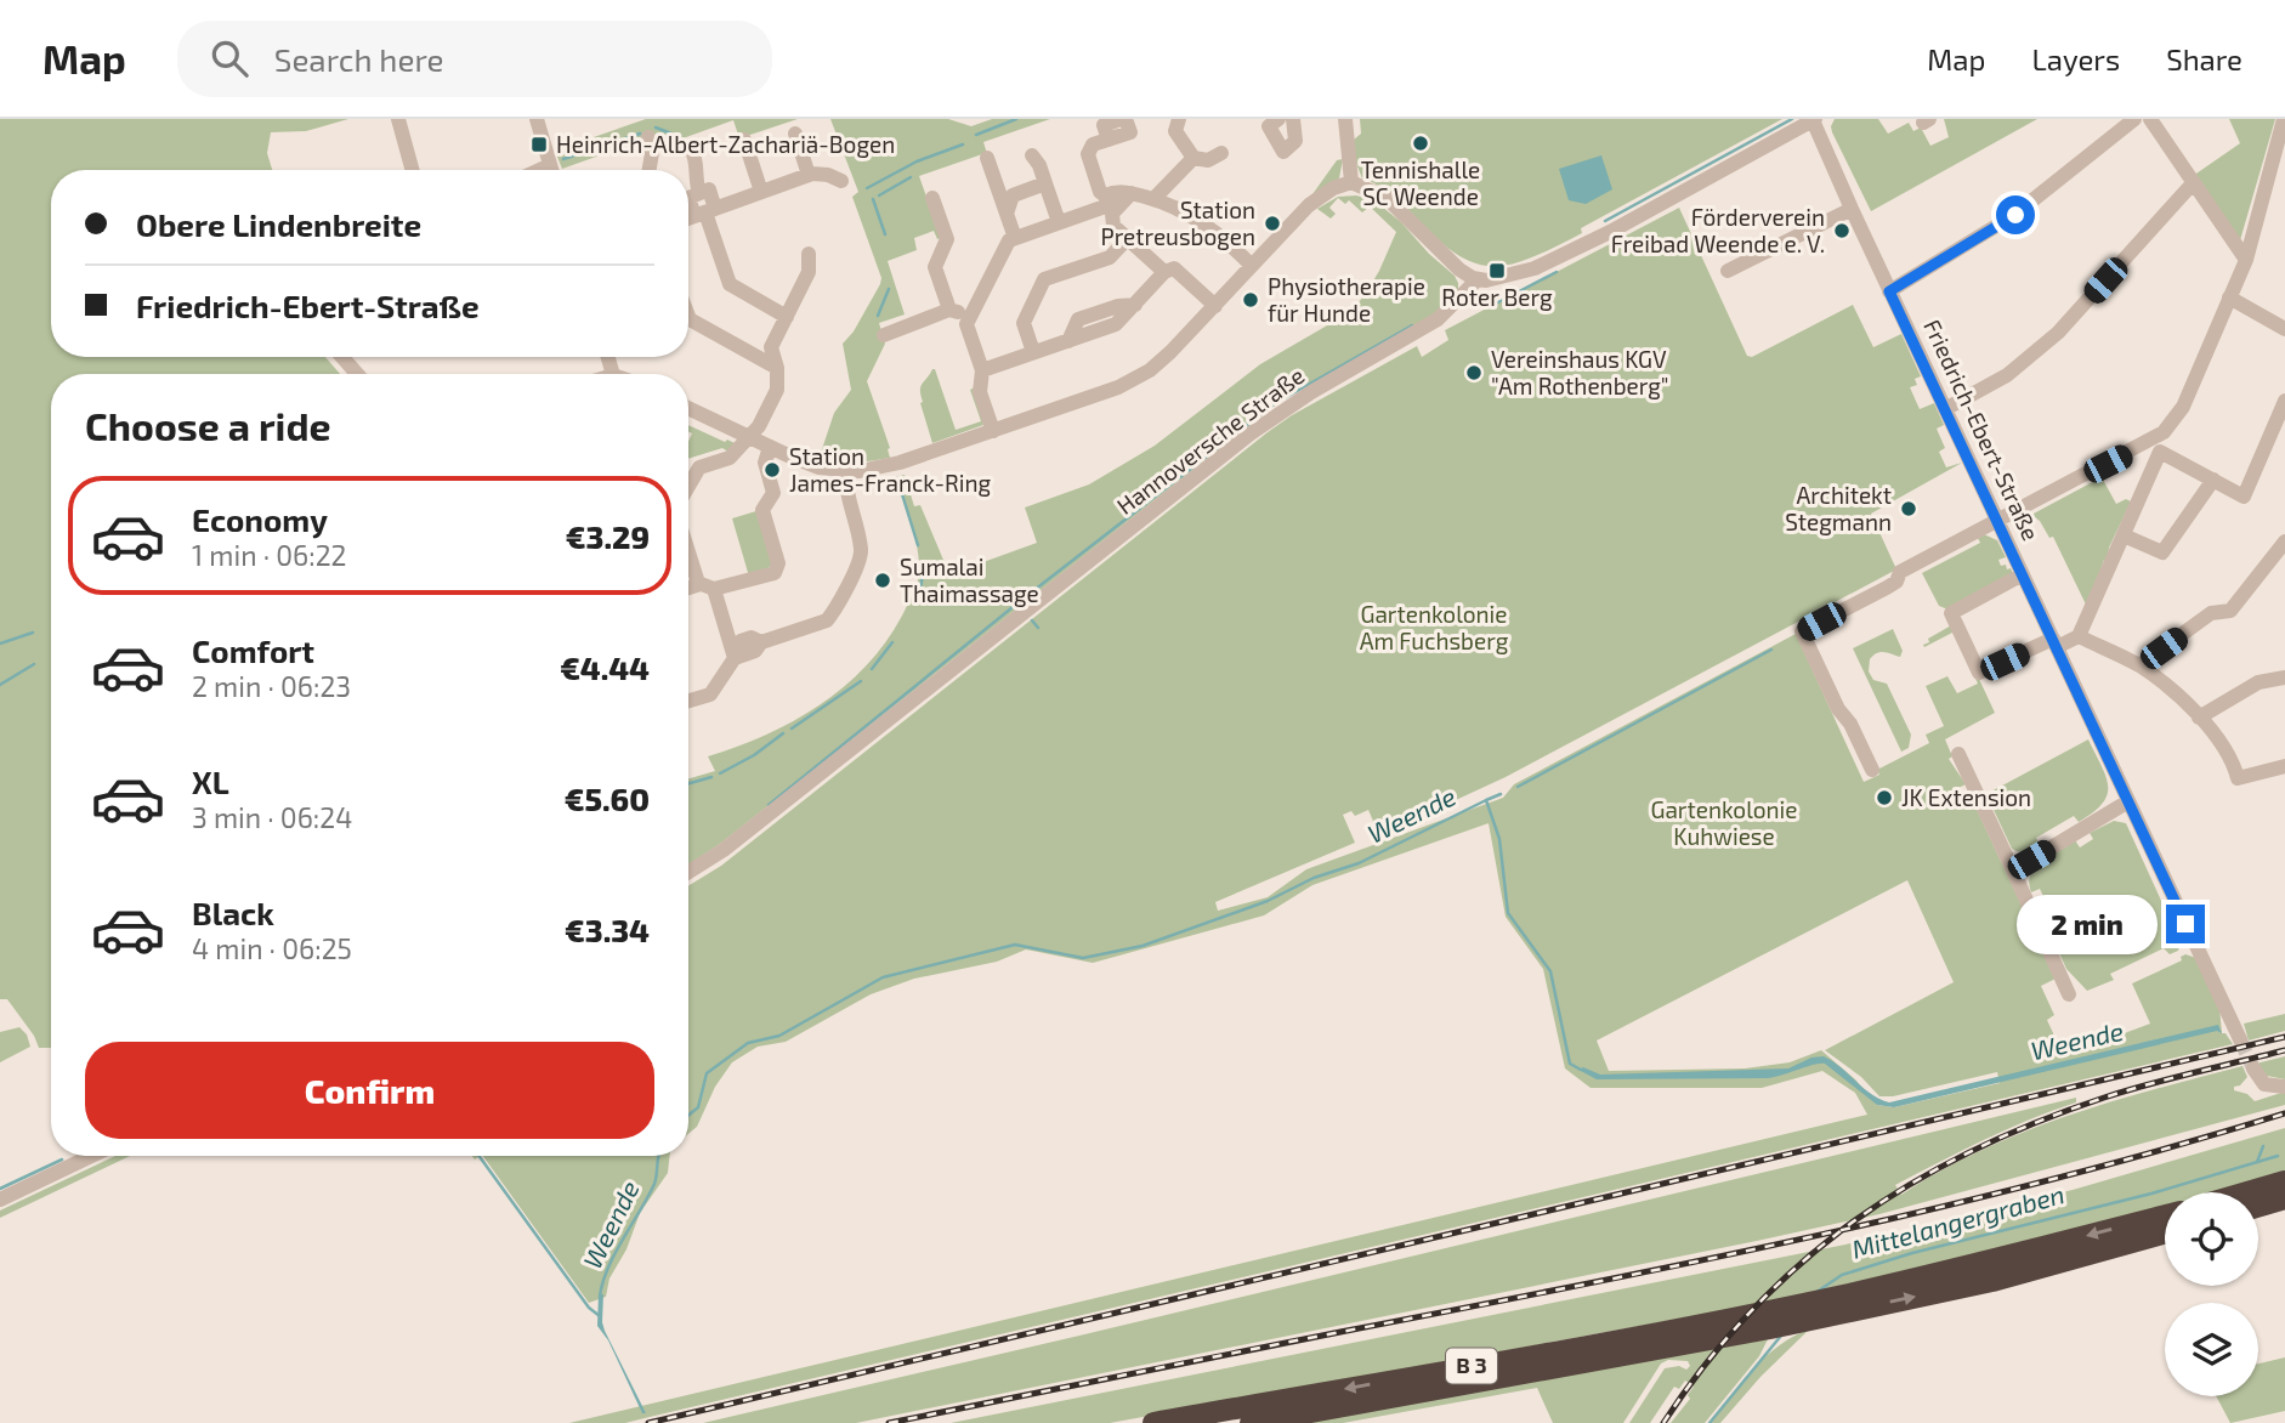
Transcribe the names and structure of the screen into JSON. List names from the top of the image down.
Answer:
{
  "streets": {
    "highway": ["B 3"],
    "street": ["Friedrich-Ebert-Straße", "Hannoversche Straße"]
  },
  "water": ["Weende", "Mittelangergraben"],
  "parks": ["Gartenkolonie Am Fuchsberg", "Gartenkolonie Kuhwiese"],
  "places": {
    "other": [
      "Tennishalle SC Weende",
      "Station Pretreusbogen",
      "Förderverein Freibad Weende e. V.",
      "Physiotherapie für Hunde",
      "Vereinshaus KGV \"Am Rothenberg\"",
      "Station James-Franck-Ring",
      "Architekt Stegmann",
      "Sumalai Thaimassage",
      "JK Extension"
    ],
    "transit": ["Heinrich-Albert-Zachariä-Bogen", "Roter Berg"]
  },
  "page": {
    "header": "Map",
    "search": "Search here",
    "nav": ["Map", "Layers", "Share"],
    "banner": ["Obere Lindenbreite", "Friedrich-Ebert-Straße"],
    "heading": "Choose a ride",
    "list": [
      {
        "name": "Economy",
        "note": "1 min · 06:22",
        "value": "€3.29"
      },
      {
        "name": "Comfort",
        "note": "2 min · 06:23",
        "value": "€4.44"
      },
      {
        "name": "XL",
        "note": "3 min · 06:24",
        "value": "€5.60"
      },
      {
        "name": "Black",
        "note": "4 min · 06:25",
        "value": "€3.34"
      }
    ],
    "bubble": "2 min",
    "buttons": "Confirm"
  }
}
